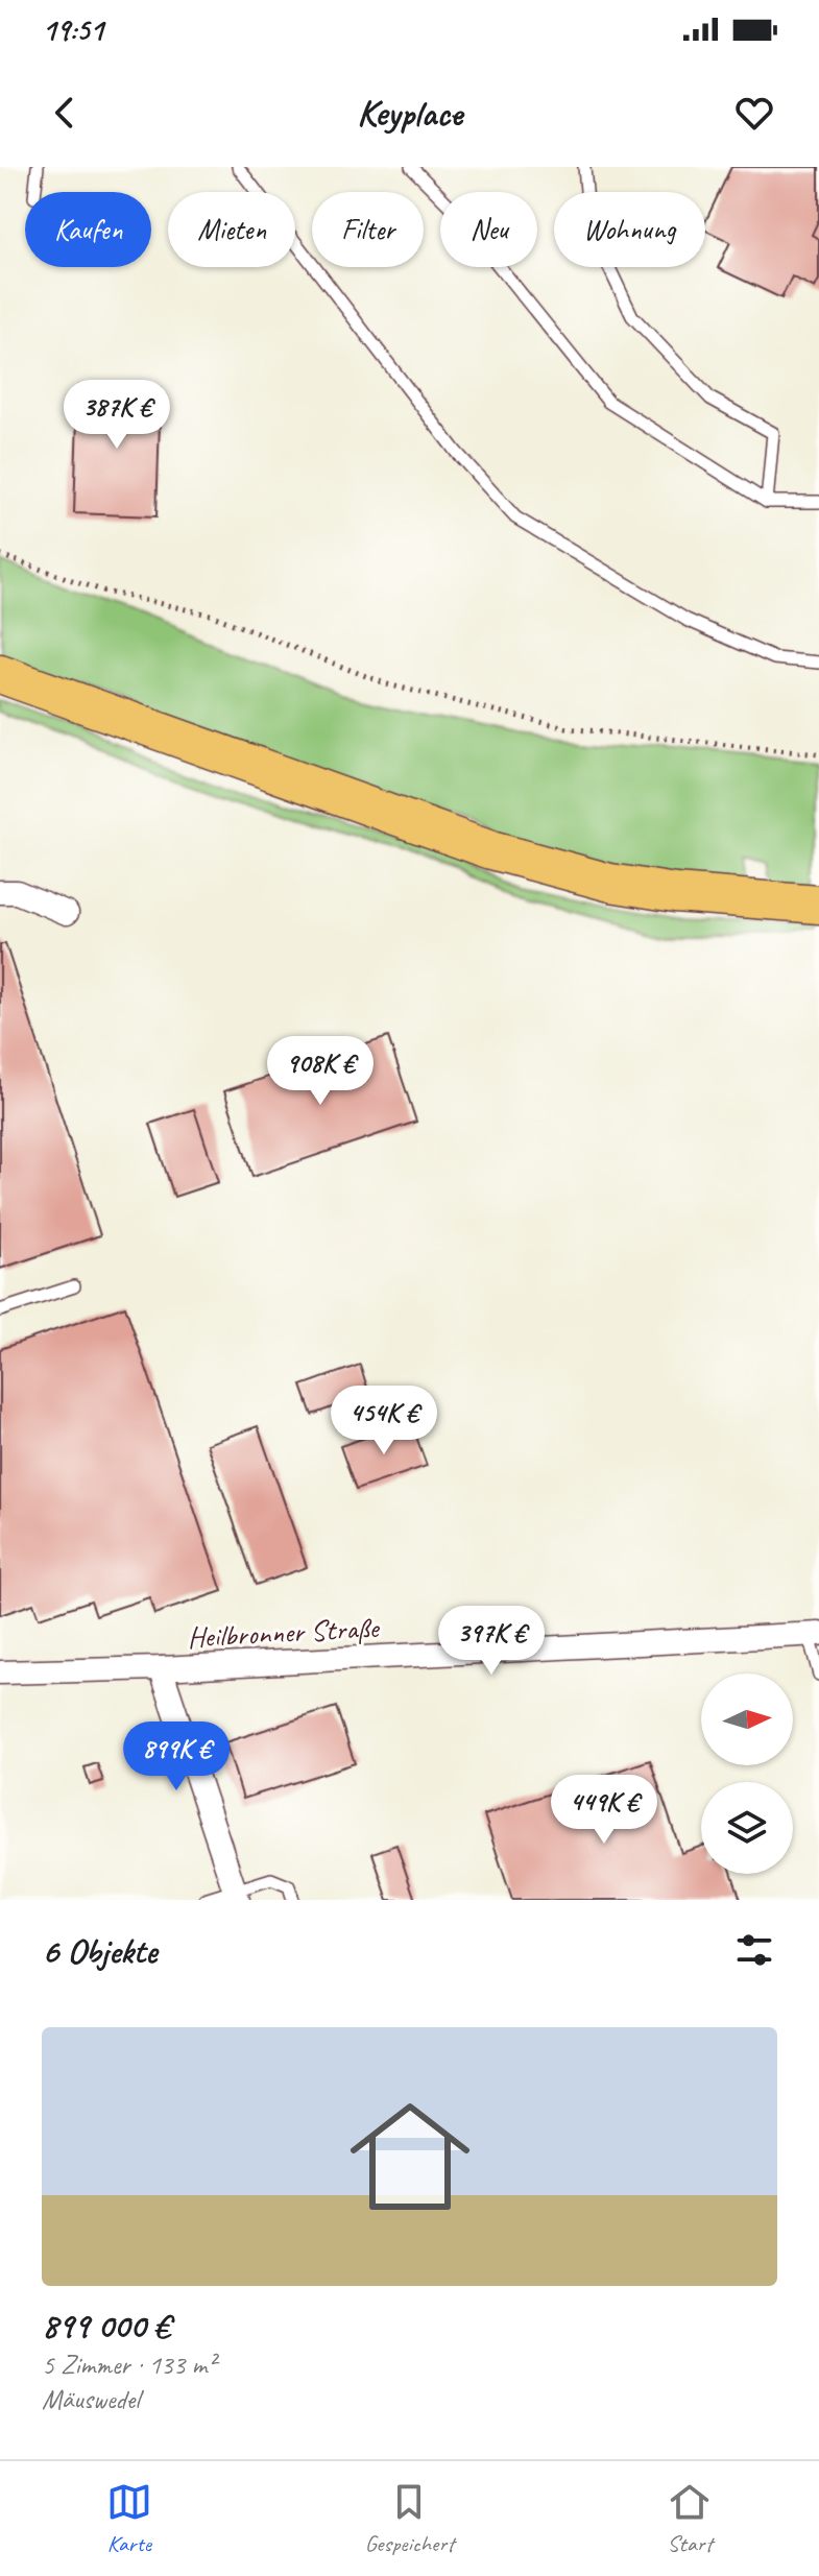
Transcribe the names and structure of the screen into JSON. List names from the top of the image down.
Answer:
{
  "streets": {
    "street": ["Heilbronner Straße"]
  },
  "north": "right",
  "page": {
    "status": "19:51",
    "header": "Keyplace",
    "chip": [
      "Kaufen",
      "Mieten",
      "Filter",
      "Neu",
      "Wohnung"
    ],
    "price": [
      "387K €",
      "908K €",
      "454K €",
      "397K €",
      "899K €",
      "449K €"
    ],
    "heading": "6 Objekte",
    "list": [
      {
        "name": "899 000 €",
        "note": "5 Zimmer · 133 m² · Mäuswedel"
      }
    ],
    "tabs": ["Karte", "Gespeichert", "Start"]
  }
}
